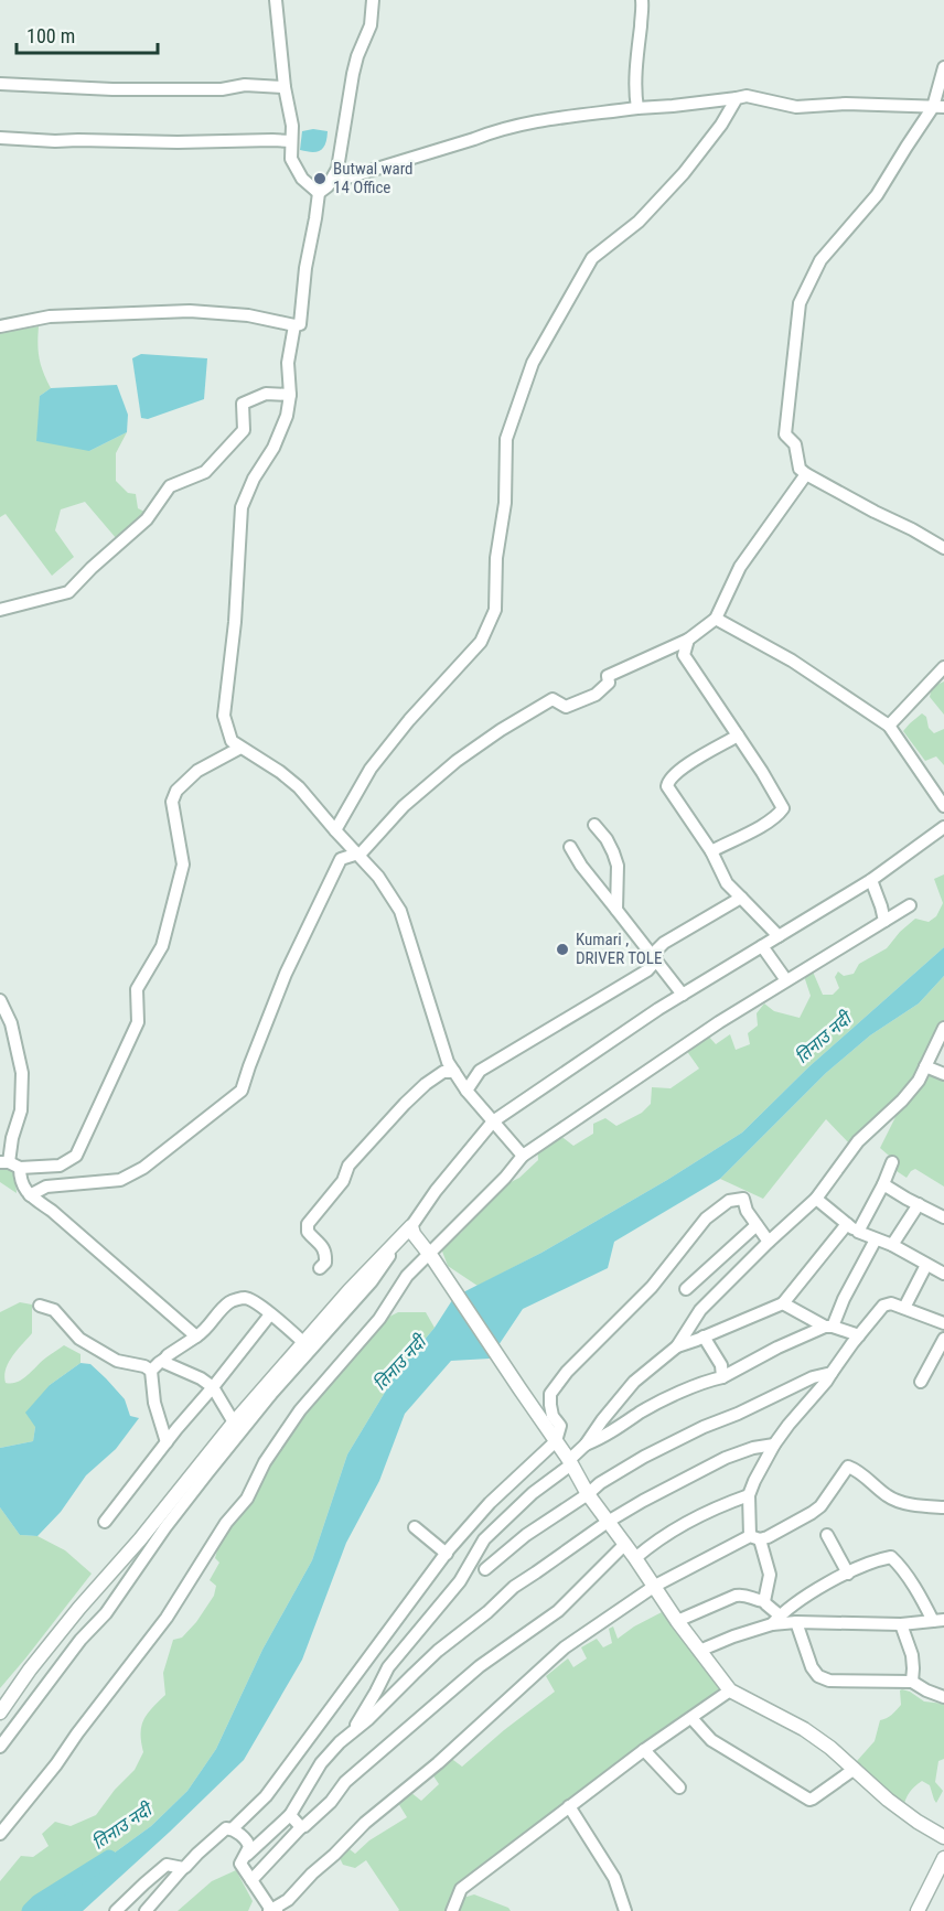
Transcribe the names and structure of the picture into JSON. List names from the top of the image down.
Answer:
{
  "water": ["तिनाउ नदी"],
  "places": ["Butwal ward 14 Office", "Kumari , DRIVER TOLE"],
  "scale_bar": "100 m"
}
